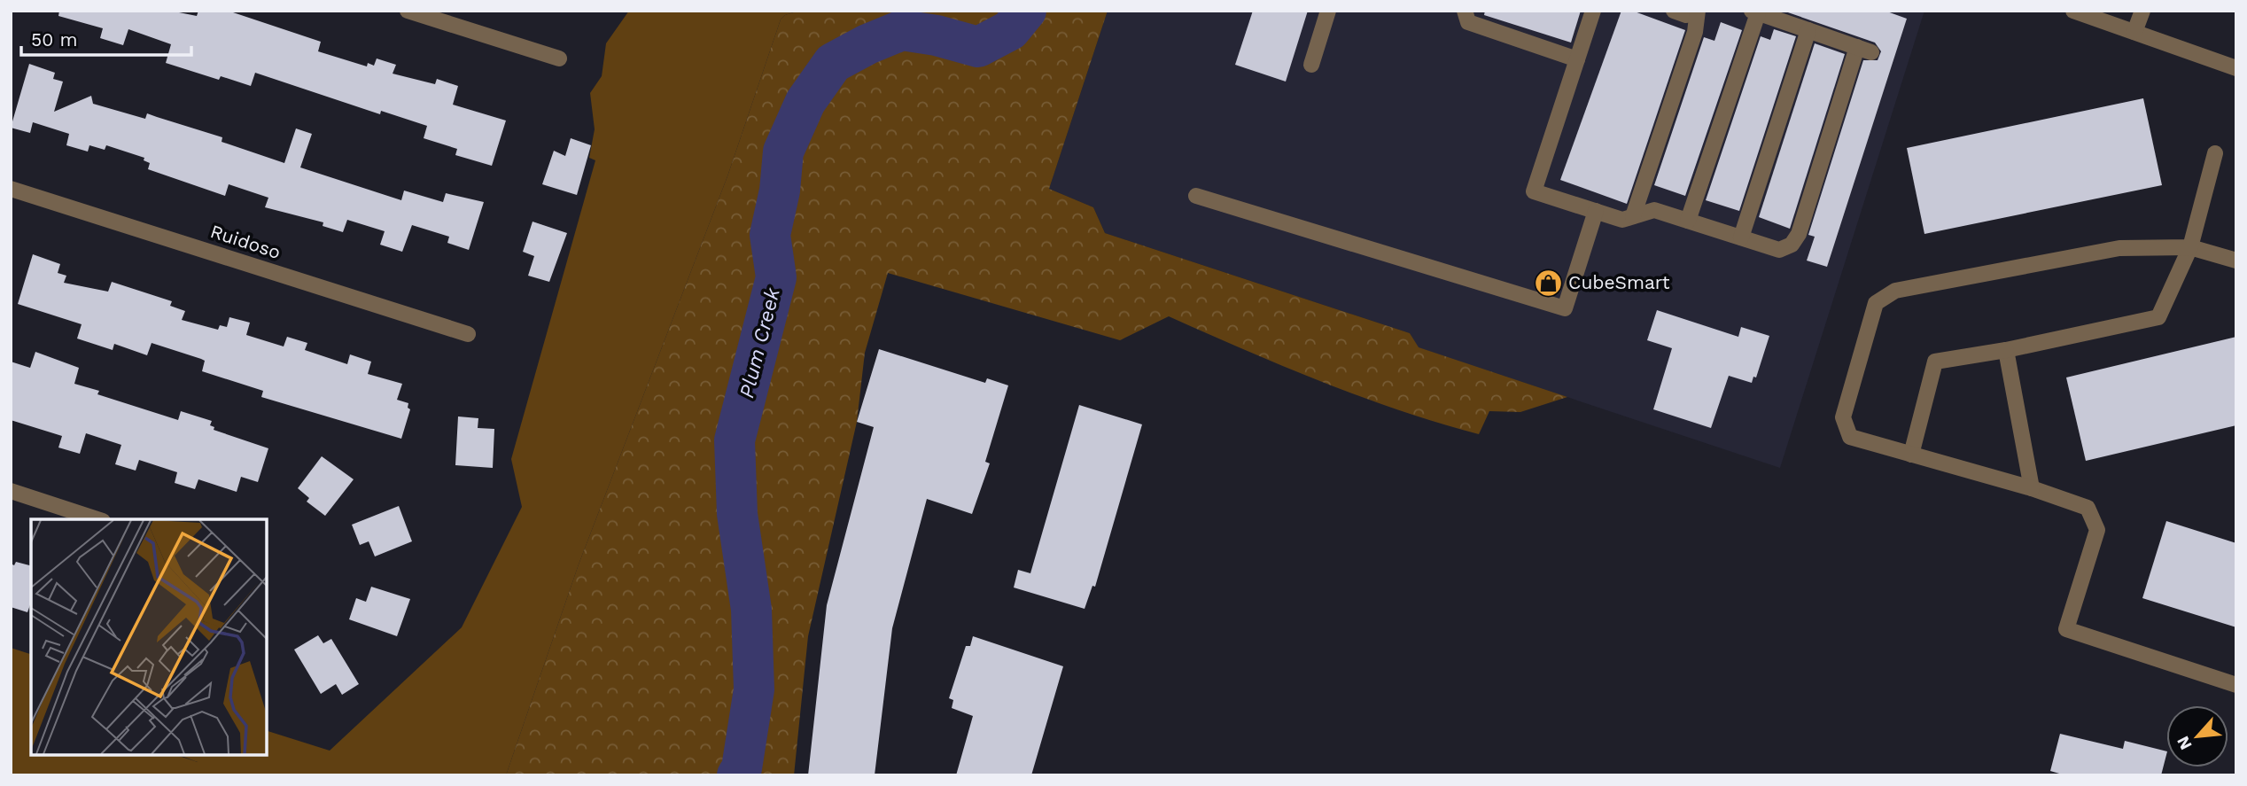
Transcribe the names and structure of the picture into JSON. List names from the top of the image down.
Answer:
{
  "streets": {
    "street": ["Ruidoso"]
  },
  "water": ["Plum Creek"],
  "places": {
    "shop": ["CubeSmart"]
  },
  "scale_bar": "50 m",
  "north": "bottom left"
}
